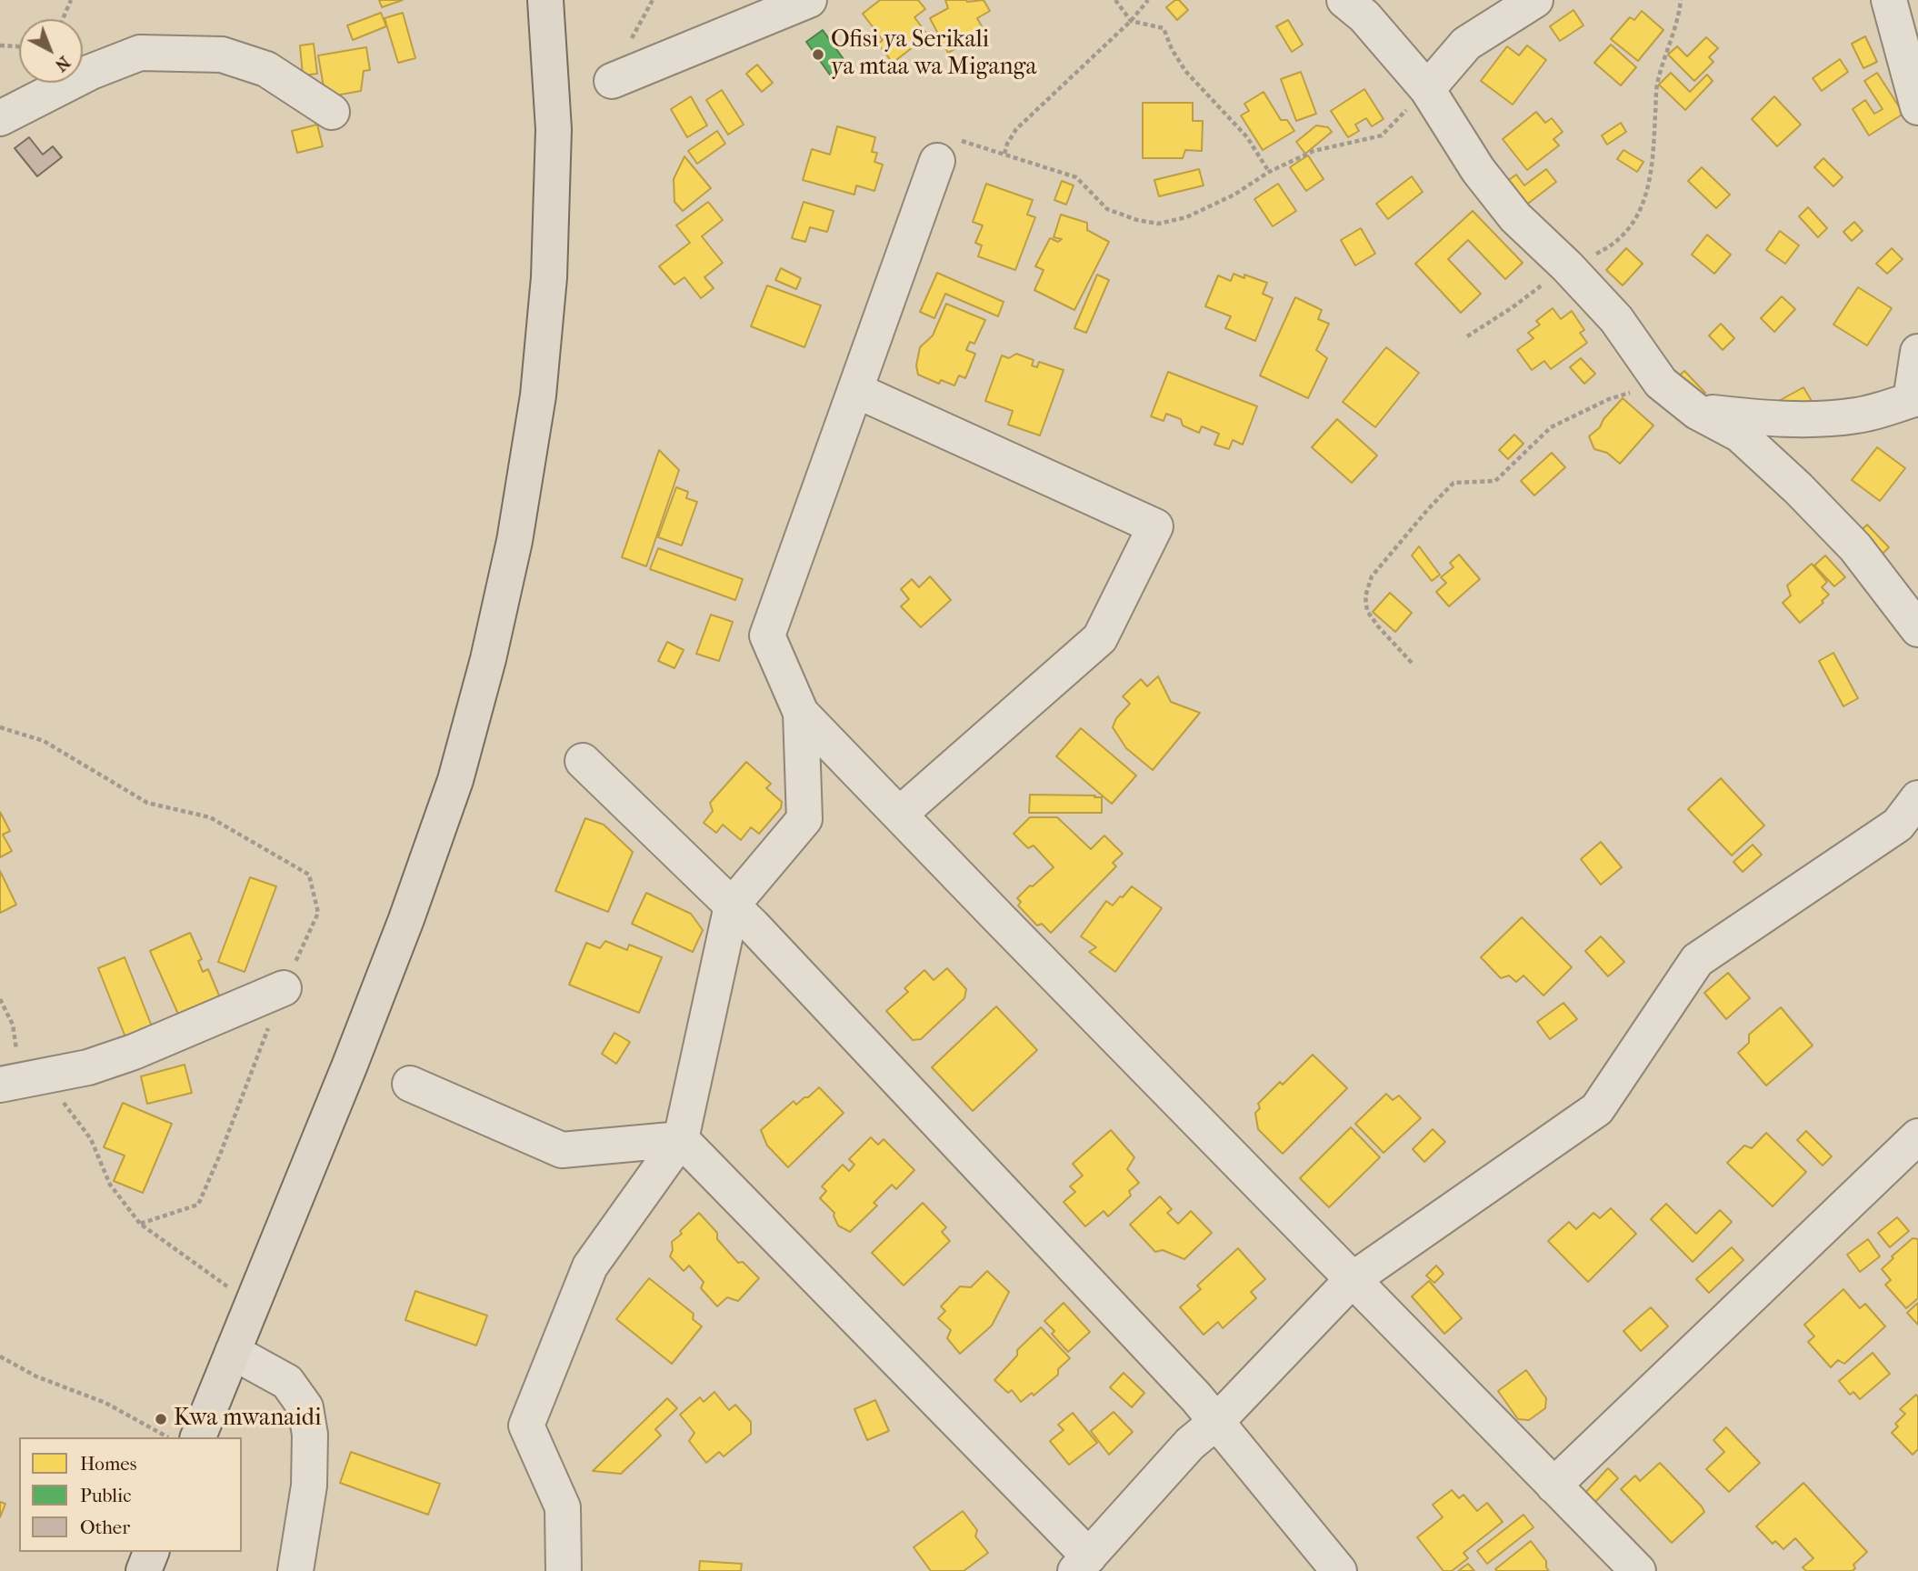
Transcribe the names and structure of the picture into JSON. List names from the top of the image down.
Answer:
{
  "places": ["Ofisi ya Serikali ya mtaa wa Miganga", "Kwa mwanaidi"],
  "legend": ["Homes", "Public", "Other"],
  "north": "bottom right"
}
